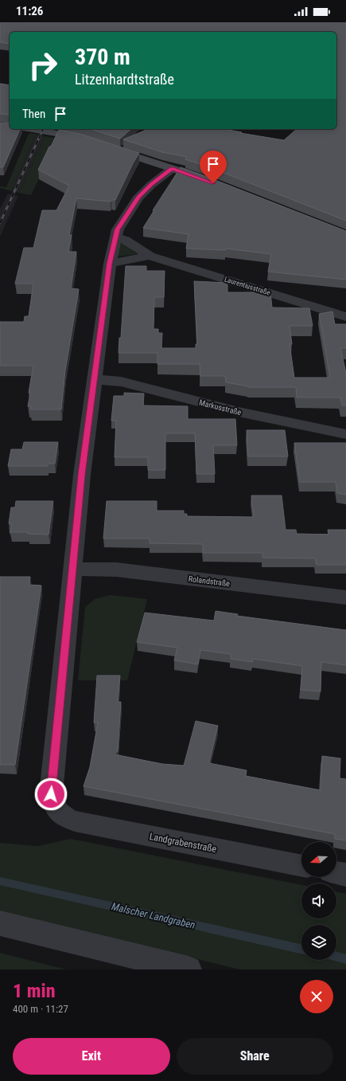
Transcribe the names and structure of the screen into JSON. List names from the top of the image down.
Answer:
{
  "streets": {
    "street": [
      "Laurentiusstraße",
      "Markusstraße",
      "Rolandstraße",
      "Landgrabenstraße"
    ]
  },
  "crossings": [
    ["Rolandstraße", "Landgrabenstraße"]
  ],
  "water": ["Malscher Landgraben"],
  "north": "left",
  "page": {
    "status": "11:26",
    "turn": ["370 m", "Litzenhardtstraße"],
    "then": "Then",
    "heading": ["1 min", "400 m · 11:27"],
    "buttons": ["Exit", "Share"]
  }
}
